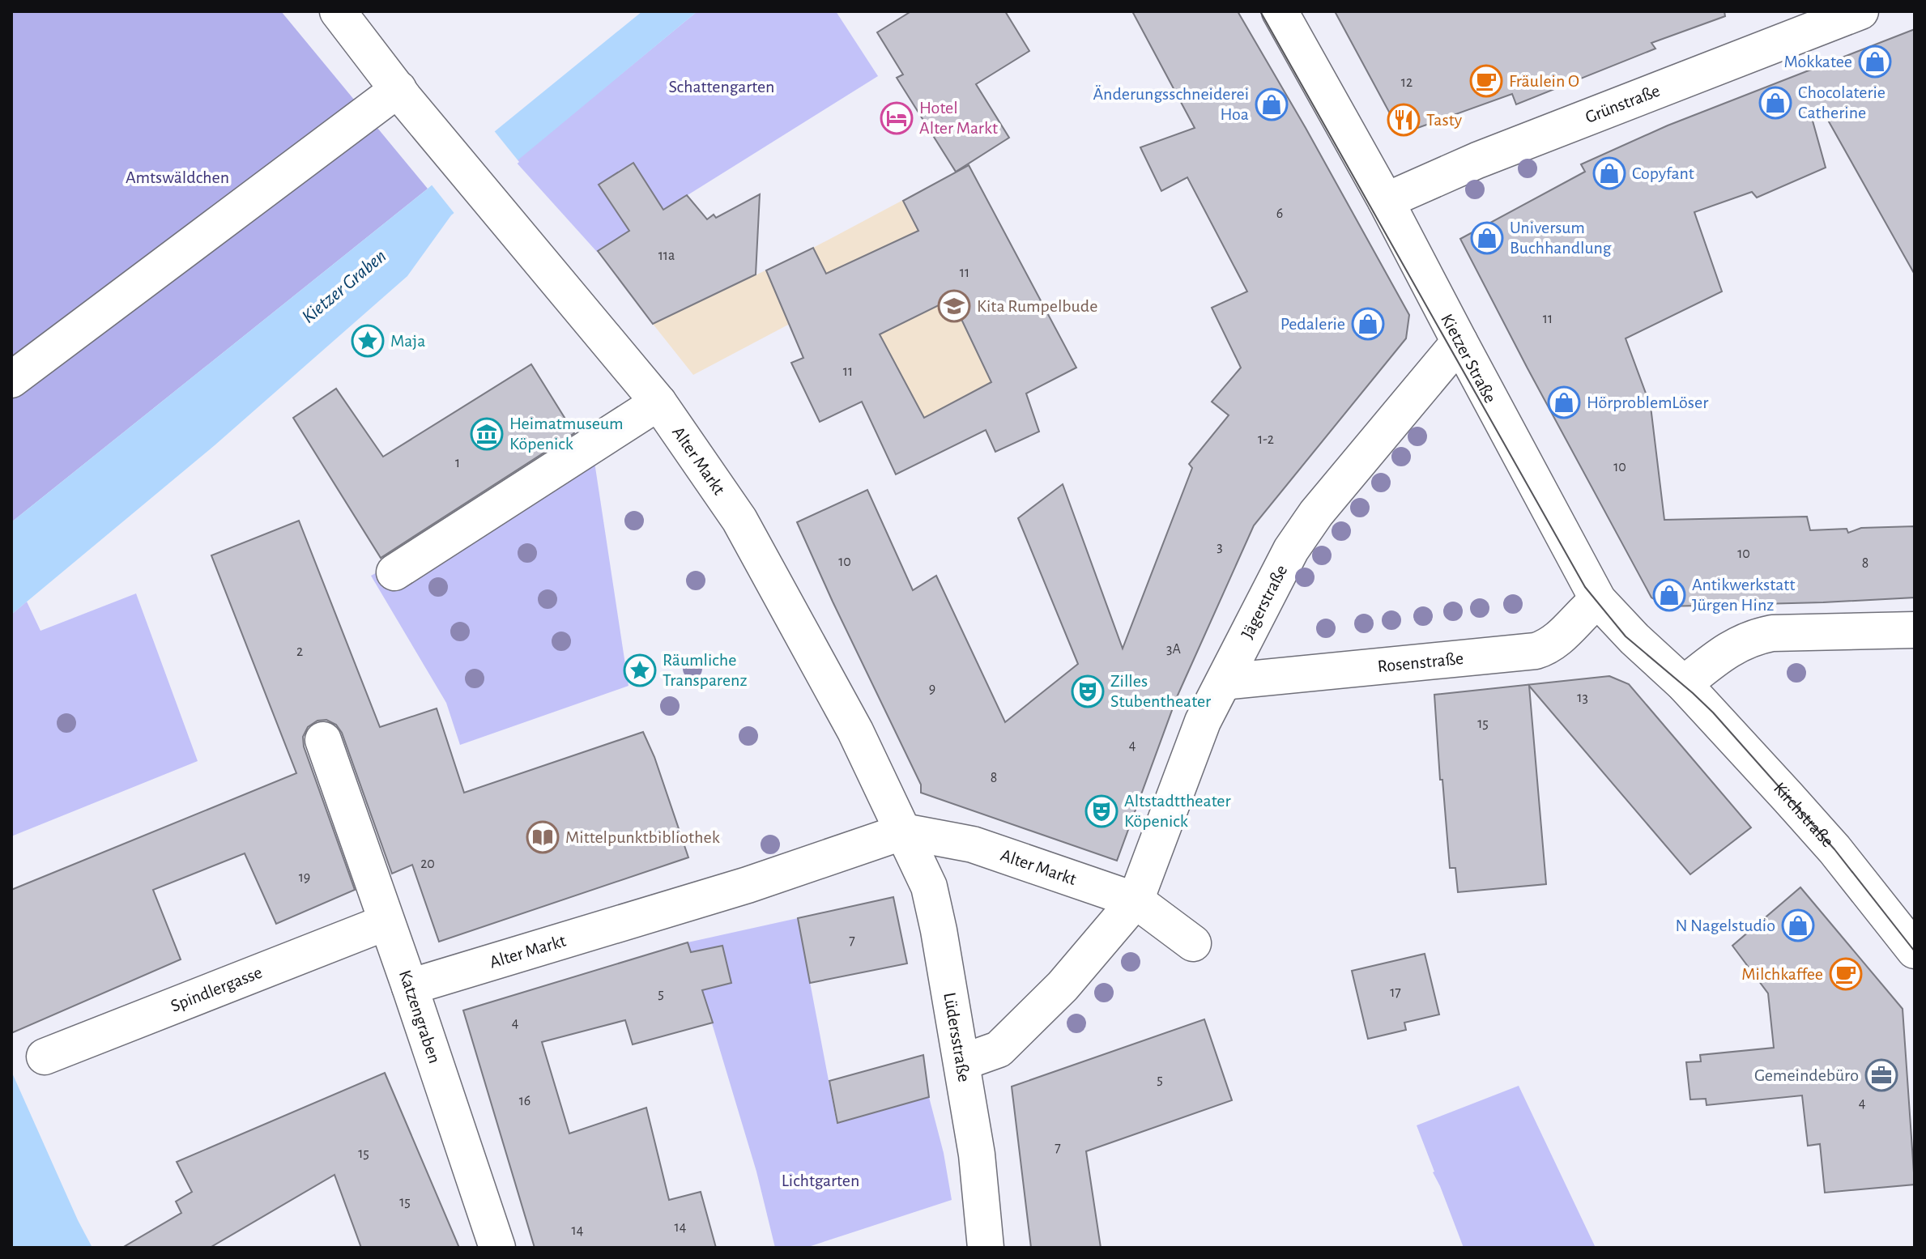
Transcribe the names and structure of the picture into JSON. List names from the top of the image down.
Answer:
{
  "streets": {
    "street": [
      "Grünstraße",
      "Kietzer Straße",
      "Alter Markt",
      "Jägerstraße",
      "Rosenstraße",
      "Kirchstraße",
      "Spindlergasse",
      "Katzengraben",
      "Lüdersstraße"
    ]
  },
  "crossings": [
    ["Grünstraße", "Kietzer Straße"],
    ["Kietzer Straße", "Jägerstraße"],
    ["Kietzer Straße", "Rosenstraße"],
    ["Kietzer Straße", "Kirchstraße"],
    ["Alter Markt", "Jägerstraße"],
    ["Alter Markt", "Katzengraben"],
    ["Alter Markt", "Lüdersstraße"],
    ["Jägerstraße", "Rosenstraße"],
    ["Jägerstraße", "Lüdersstraße"],
    ["Spindlergasse", "Katzengraben"]
  ],
  "water": ["Kietzer Graben"],
  "parks": ["Schattengarten", "Amtswäldchen", "Lichtgarten"],
  "places": {
    "shop": [
      "Mokkatee",
      "Chocolaterie Catherine",
      "Änderungsschneiderei Hoa",
      "Copyfant",
      "Universum Buchhandlung",
      "Pedalerie",
      "HörproblemLöser",
      "Antikwerkstatt Jürgen Hinz",
      "N Nagelstudio"
    ],
    "cafe": ["Fräulein O", "Milchkaffee"],
    "hotel": ["Hotel Alter Markt"],
    "restaurant": ["Tasty"],
    "school or university": ["Kita Rumpelbude"],
    "place": ["Maja", "Räumliche Transparenz"],
    "museum": ["Heimatmuseum Köpenick"],
    "theatre": ["Zilles Stubentheater", "Altstadttheater Köpenick"],
    "library": ["Mittelpunktbibliothek"],
    "office": ["Gemeindebüro"]
  },
  "house_numbers": [
    "12",
    "6",
    "11a",
    "11",
    "11",
    "11",
    "1-2",
    "1",
    "10",
    "3",
    "10",
    "10",
    "8",
    "3A",
    "2",
    "9",
    "13",
    "15",
    "4",
    "8",
    "20",
    "19",
    "7",
    "17",
    "5",
    "4",
    "5",
    "16",
    "4",
    "7",
    "15",
    "15",
    "14",
    "14"
  ]
}
